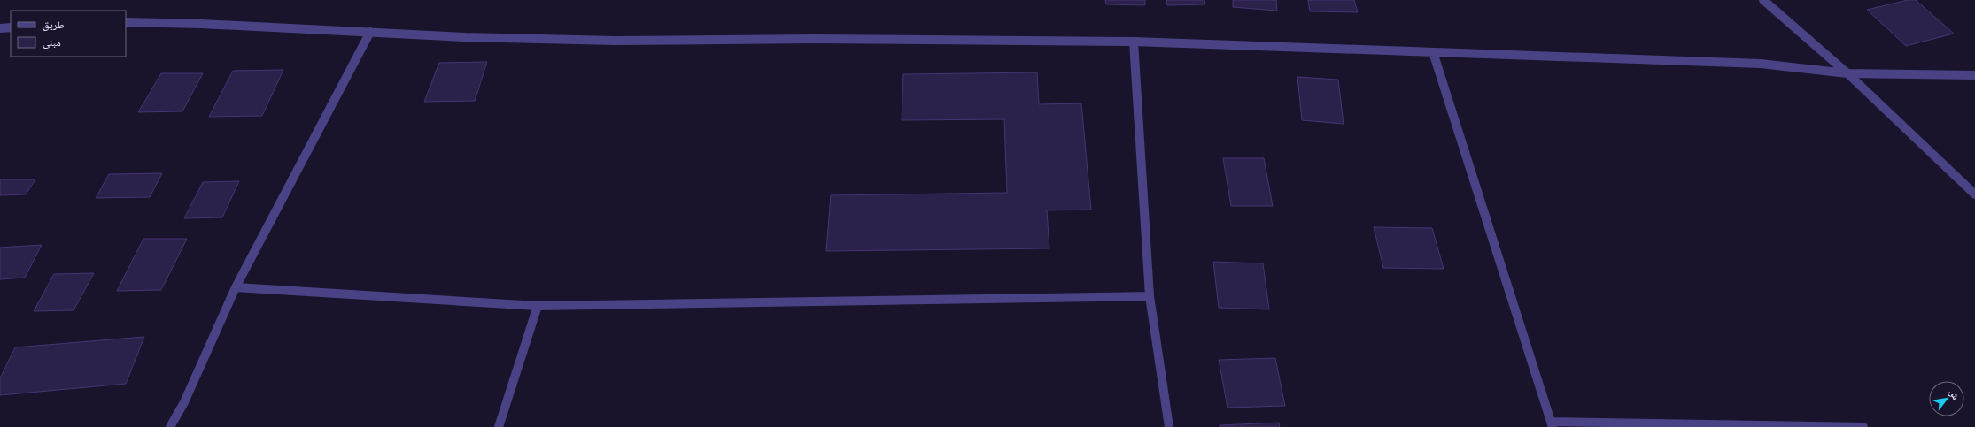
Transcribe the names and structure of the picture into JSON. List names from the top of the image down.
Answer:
{
  "legend": ["طريق", "مبنى"],
  "north": "top right"
}
